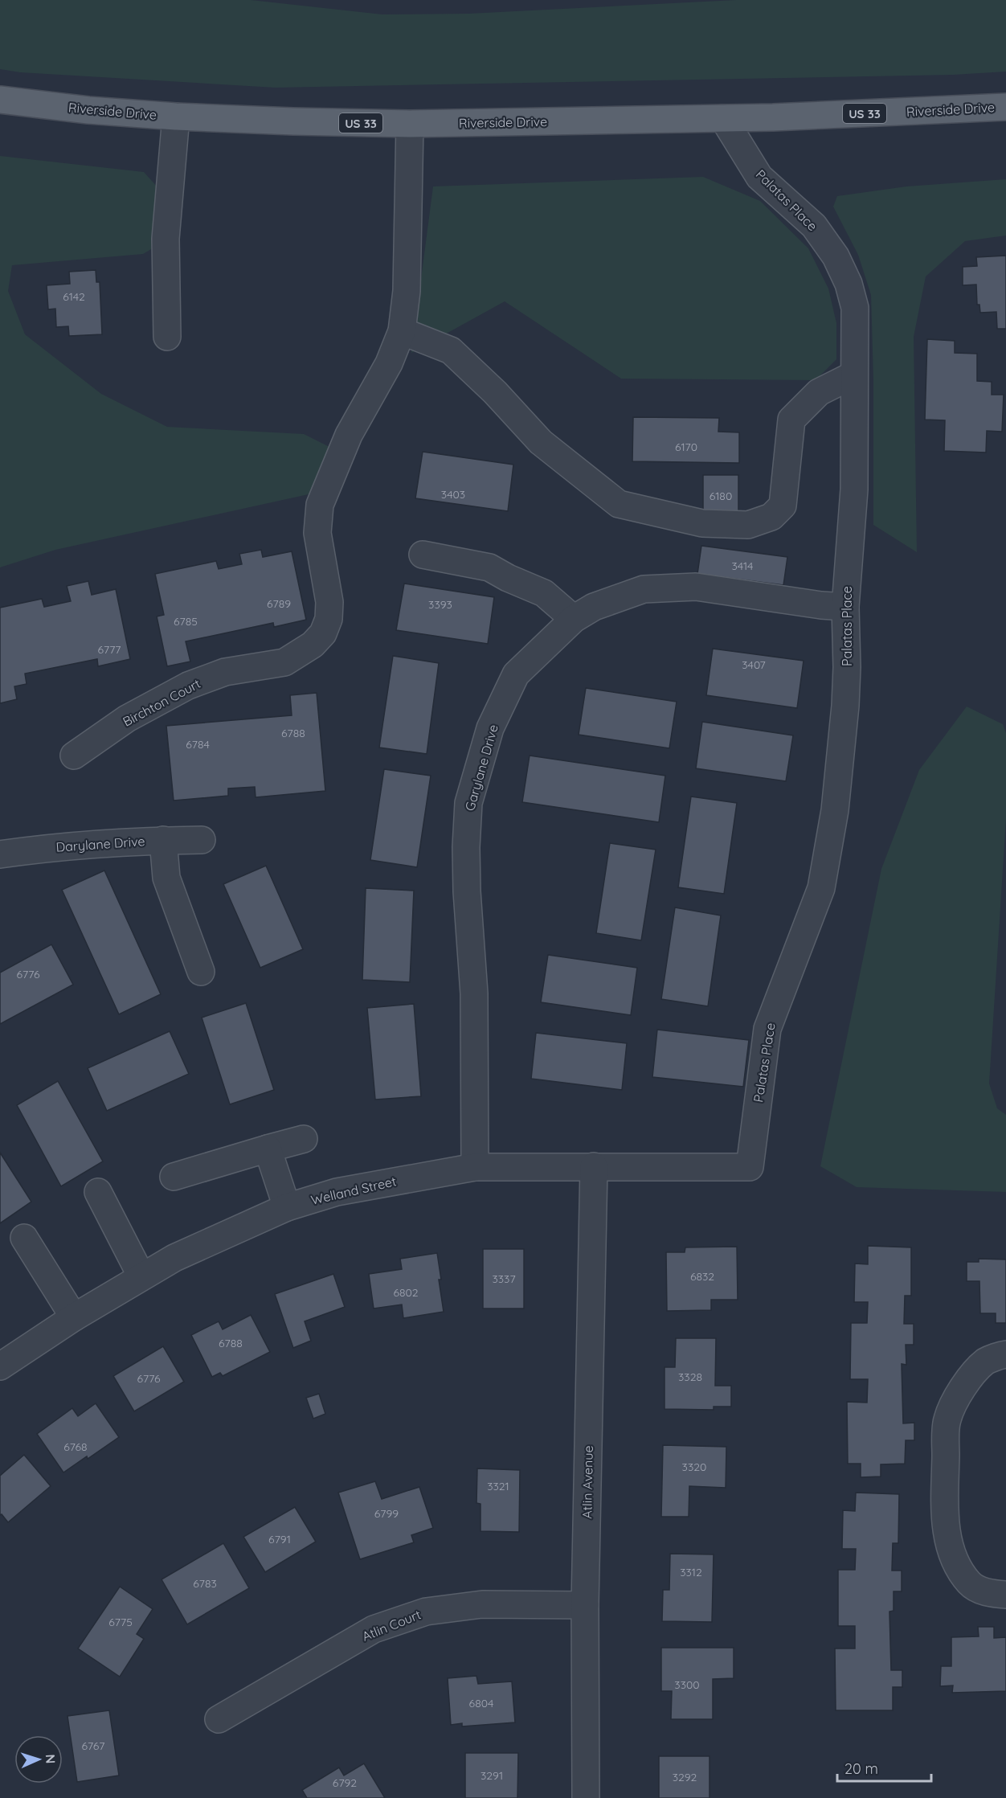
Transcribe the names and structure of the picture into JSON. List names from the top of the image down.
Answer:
{
  "streets": {
    "main road": ["Riverside Drive", "US 33"],
    "street": [
      "Palatas Place",
      "Birchton Court",
      "Garylane Drive",
      "Darylane Drive",
      "Welland Street",
      "Atlin Avenue",
      "Atlin Court"
    ]
  },
  "crossings": [
    ["Riverside Drive", "Palatas Place"],
    ["Palatas Place", "Garylane Drive"],
    ["Palatas Place", "Welland Street"],
    ["Garylane Drive", "Welland Street"],
    ["Welland Street", "Atlin Avenue"],
    ["Atlin Avenue", "Atlin Court"]
  ],
  "house_numbers": [
    "6142",
    "6170",
    "3403",
    "6180",
    "3414",
    "6789",
    "3393",
    "6785",
    "6777",
    "3407",
    "6788",
    "6784",
    "6776",
    "6832",
    "3337",
    "6802",
    "6788",
    "3328",
    "6776",
    "6768",
    "3320",
    "3321",
    "6799",
    "6791",
    "3312",
    "6783",
    "6775",
    "3300",
    "6804",
    "6767",
    "3291",
    "3292",
    "6792"
  ],
  "scale_bar": "20 m",
  "north": "right"
}
